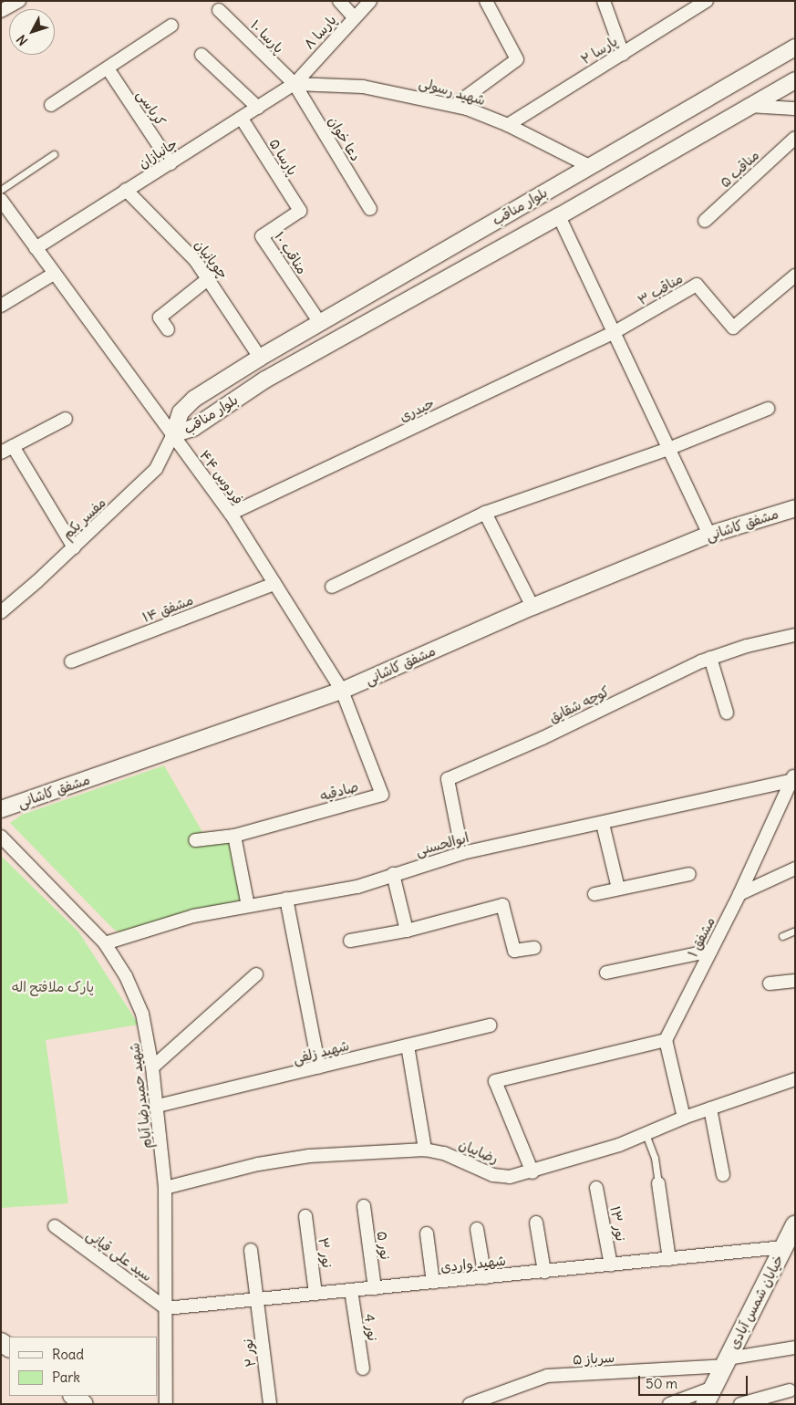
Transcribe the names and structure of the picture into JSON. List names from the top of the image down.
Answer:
{
  "streets": {
    "main road": ["خیابان شمس آبادی"],
    "street": [
      "پارسا ۸",
      "پارسا ۱۰",
      "پارسا ۲",
      "شهید رسولی",
      "کرباسی",
      "دعا خوان",
      "جانبازان",
      "پارسا ۵",
      "مناقب ۵",
      "بلوار مناقب",
      "مناقب ۱۰",
      "چوپانیان",
      "مناقب ۳",
      "حیدری",
      "فردوس ۴۴",
      "مفسر یکم",
      "مشفق کاشانی",
      "مشفق ۱۴",
      "کوچه شقایق",
      "صادقیه",
      "ابوالحسنی",
      "مشفق ۱",
      "شهید زلفی",
      "شهید حمیدرضا آبام",
      "رضاییان",
      "نور ۱۳",
      "نور ۵",
      "نور ۳",
      "سید علی قپانی",
      "شهید واردی",
      "نور 4",
      "نور ۲",
      "سرباز ۵"
    ]
  },
  "crossings": [
    ["پارسا ۸", "پارسا ۱۰"],
    ["پارسا ۸", "شهید رسولی"],
    ["پارسا ۸", "دعا خوان"],
    ["پارسا ۸", "جانبازان"],
    ["پارسا ۱۰", "شهید رسولی"],
    ["پارسا ۱۰", "دعا خوان"],
    ["پارسا ۱۰", "جانبازان"],
    ["پارسا ۲", "شهید رسولی"],
    ["شهید رسولی", "دعا خوان"],
    ["شهید رسولی", "جانبازان"],
    ["شهید رسولی", "بلوار مناقب"],
    ["کرباسی", "جانبازان"],
    ["دعا خوان", "جانبازان"],
    ["جانبازان", "پارسا ۵"],
    ["جانبازان", "چوپانیان"],
    ["جانبازان", "فردوس ۴۴"],
    ["پارسا ۵", "مناقب ۱۰"],
    ["بلوار مناقب", "مناقب ۱۰"],
    ["بلوار مناقب", "چوپانیان"],
    ["بلوار مناقب", "فردوس ۴۴"],
    ["بلوار مناقب", "مفسر یکم"],
    ["مناقب ۳", "حیدری"],
    ["حیدری", "فردوس ۴۴"],
    ["فردوس ۴۴", "مفسر یکم"],
    ["فردوس ۴۴", "مشفق کاشانی"],
    ["فردوس ۴۴", "مشفق ۱۴"],
    ["فردوس ۴۴", "صادقیه"],
    ["مشفق کاشانی", "صادقیه"],
    ["کوچه شقایق", "ابوالحسنی"],
    ["ابوالحسنی", "مشفق ۱"],
    ["ابوالحسنی", "شهید حمیدرضا آبام"],
    ["شهید زلفی", "شهید حمیدرضا آبام"],
    ["شهید حمیدرضا آبام", "رضاییان"],
    ["شهید حمیدرضا آبام", "سید علی قپانی"],
    ["شهید حمیدرضا آبام", "شهید واردی"],
    ["نور ۱۳", "شهید واردی"],
    ["نور ۵", "شهید واردی"],
    ["نور ۳", "شهید واردی"],
    ["سید علی قپانی", "شهید واردی"],
    ["شهید واردی", "خیابان شمس آبادی"],
    ["شهید واردی", "نور 4"],
    ["شهید واردی", "نور ۲"],
    ["خیابان شمس آبادی", "سرباز ۵"]
  ],
  "parks": ["پارک ملافتح اله"],
  "legend": ["Road", "Park"],
  "scale_bar": "50 m",
  "north": "bottom left"
}
